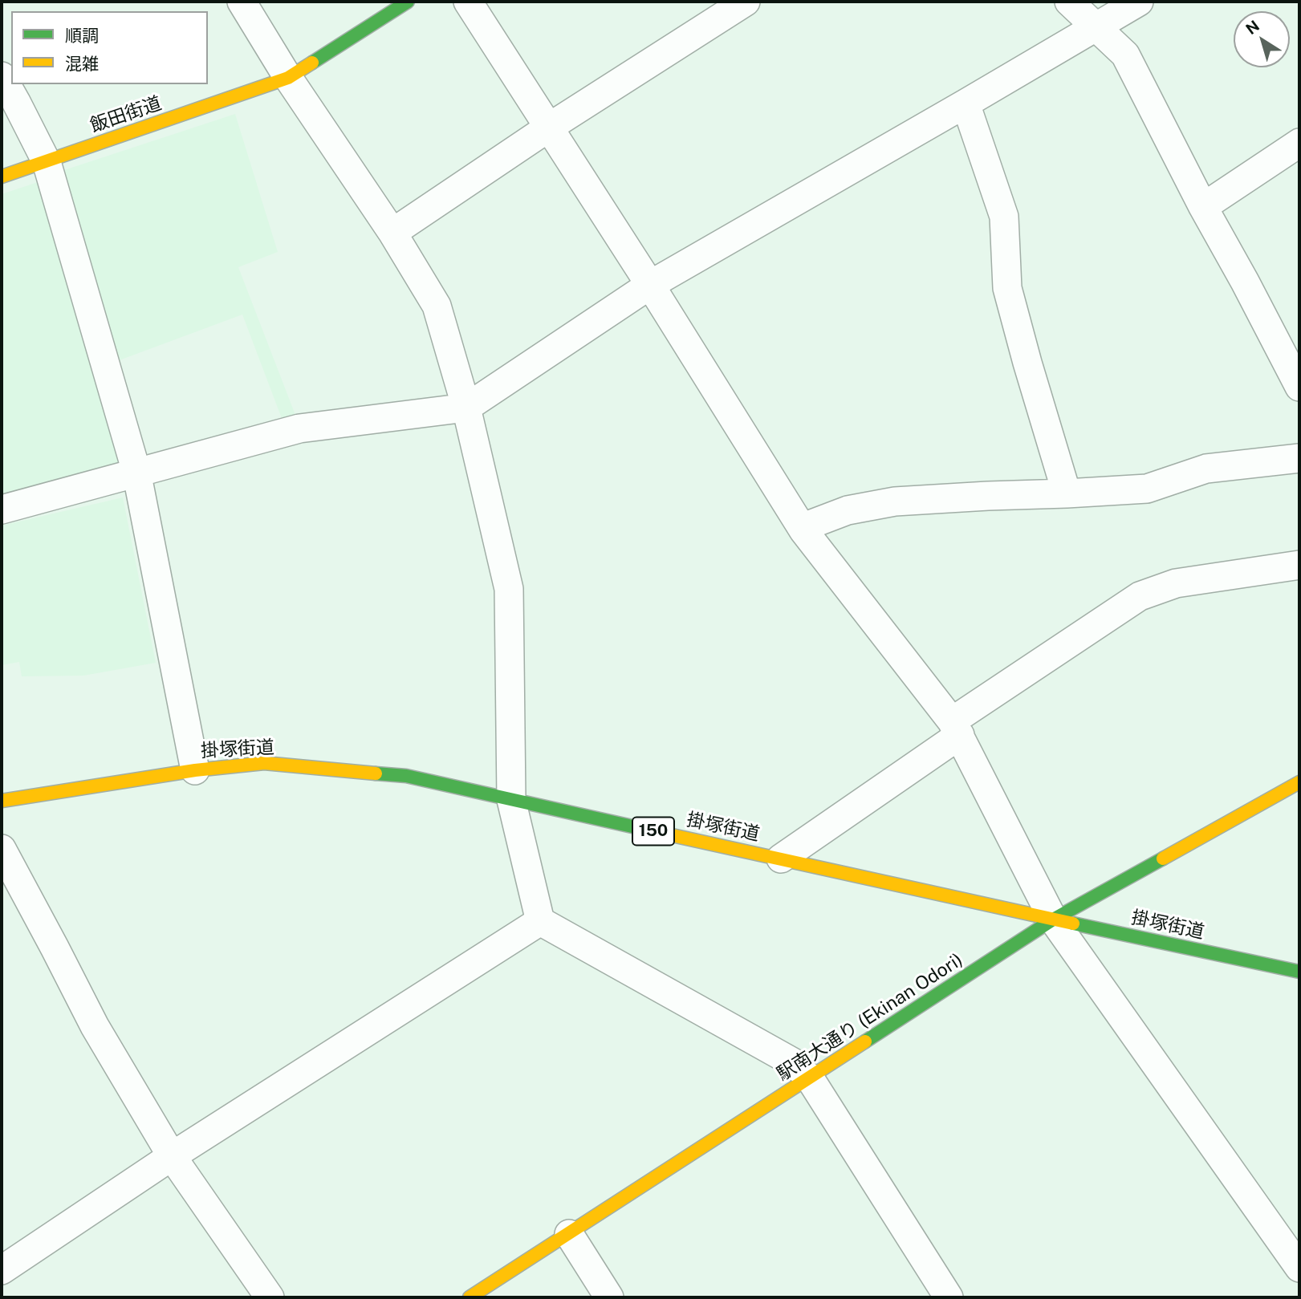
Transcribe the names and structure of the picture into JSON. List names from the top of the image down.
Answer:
{
  "streets": {
    "main road": [
      "飯田街道",
      "掛塚街道",
      "150",
      "駅南大通り (Ekinan Odori)"
    ]
  },
  "crossings": [
    ["掛塚街道", "駅南大通り (Ekinan Odori)"]
  ],
  "legend": ["順調", "混雑"],
  "north": "top left"
}
